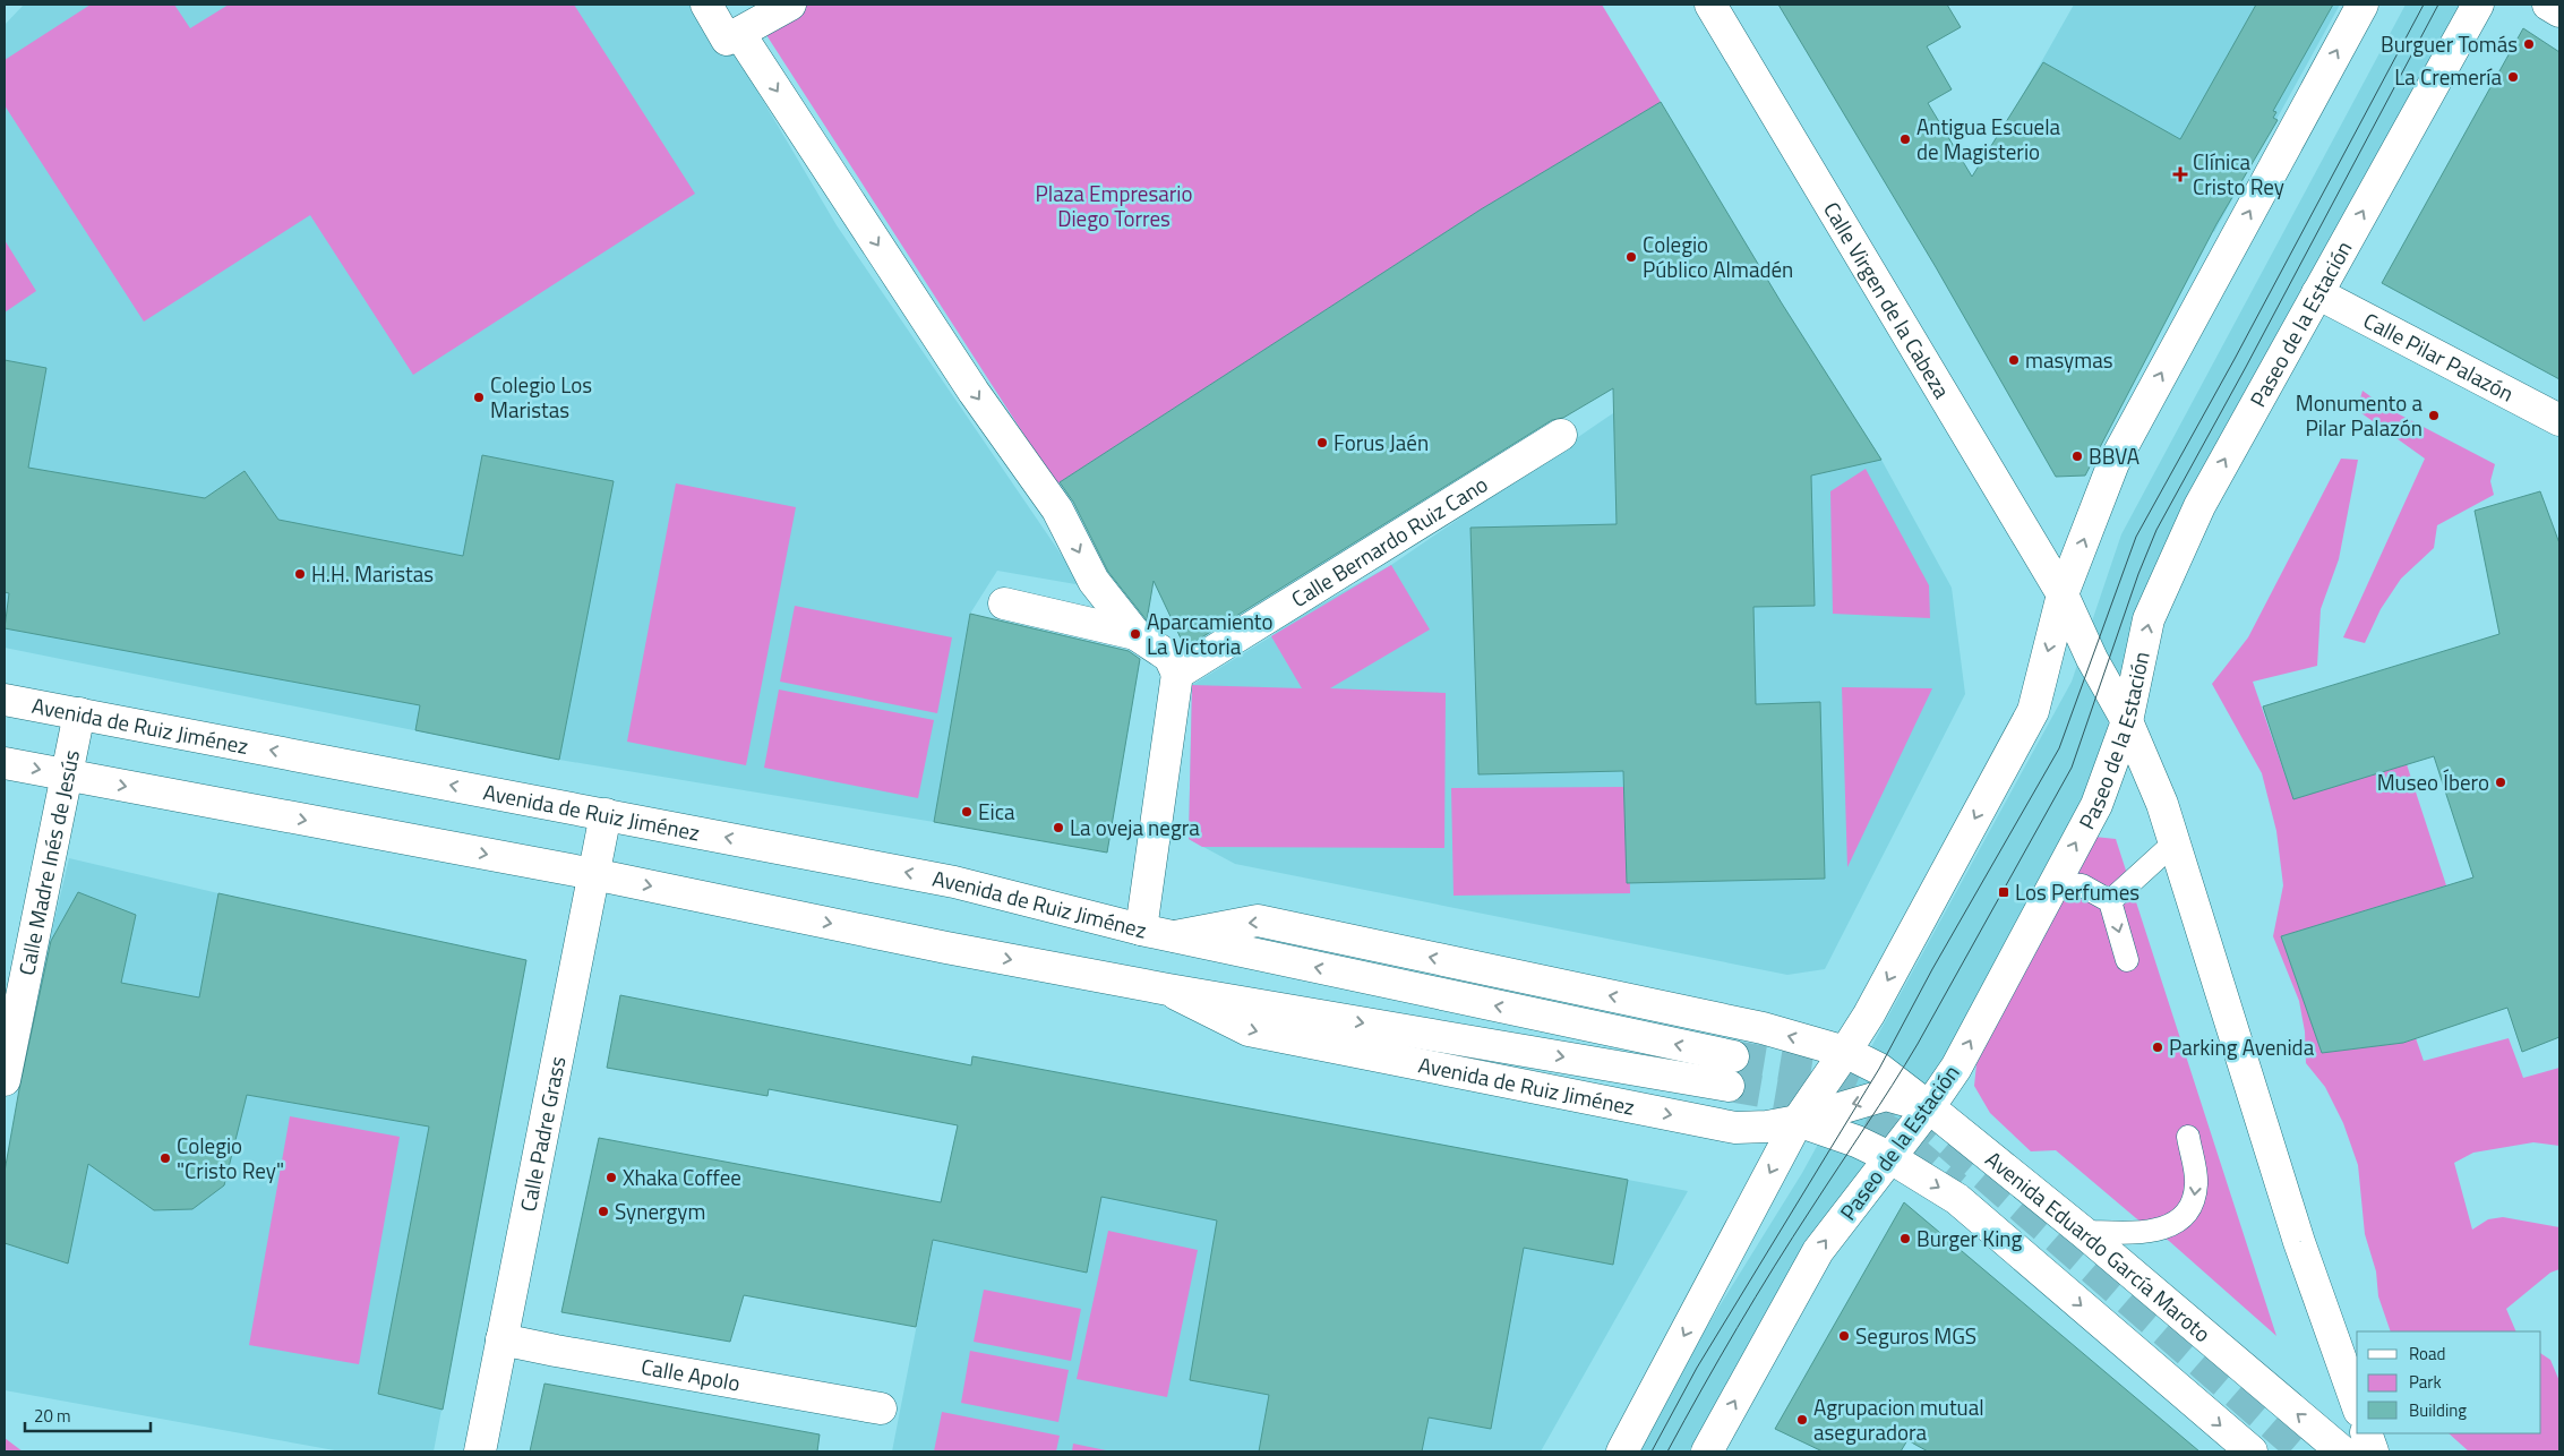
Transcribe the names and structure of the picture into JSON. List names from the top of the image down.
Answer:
{
  "streets": {
    "street": [
      "Calle Virgen de la Cabeza",
      "Paseo de la Estación",
      "Calle Pilar Palazón",
      "Calle Bernardo Ruiz Cano",
      "Avenida de Ruiz Jiménez",
      "Calle Madre Inés de Jesús",
      "Calle Padre Grass",
      "Avenida Eduardo García Maroto",
      "Calle Apolo"
    ]
  },
  "crossings": [
    ["Calle Virgen de la Cabeza", "Paseo de la Estación"],
    ["Paseo de la Estación", "Calle Pilar Palazón"],
    ["Paseo de la Estación", "Avenida de Ruiz Jiménez"],
    ["Paseo de la Estación", "Avenida Eduardo García Maroto"],
    ["Avenida de Ruiz Jiménez", "Calle Madre Inés de Jesús"],
    ["Avenida de Ruiz Jiménez", "Calle Padre Grass"],
    ["Avenida de Ruiz Jiménez", "Avenida Eduardo García Maroto"],
    ["Calle Padre Grass", "Calle Apolo"]
  ],
  "parks": ["Plaza Empresario Diego Torres"],
  "places": {
    "other": [
      "Burguer Tomás",
      "La Cremería",
      "Antigua Escuela de Magisterio",
      "Colegio Público Almadén",
      "masymas",
      "Colegio Los Maristas",
      "Monumento a Pilar Palazón",
      "Forus Jaén",
      "BBVA",
      "H.H. Maristas",
      "Aparcamiento La Victoria",
      "Museo Íbero",
      "Eica",
      "La oveja negra",
      "Parking Avenida",
      "Colegio \"Cristo Rey\"",
      "Xhaka Coffee",
      "Synergym",
      "Burger King",
      "Seguros MGS",
      "Agrupacion mutual aseguradora"
    ],
    "health": ["Clínica Cristo Rey"],
    "transit": ["Los Perfumes"]
  },
  "legend": ["Road", "Park", "Building"],
  "scale_bar": "20 m"
}
